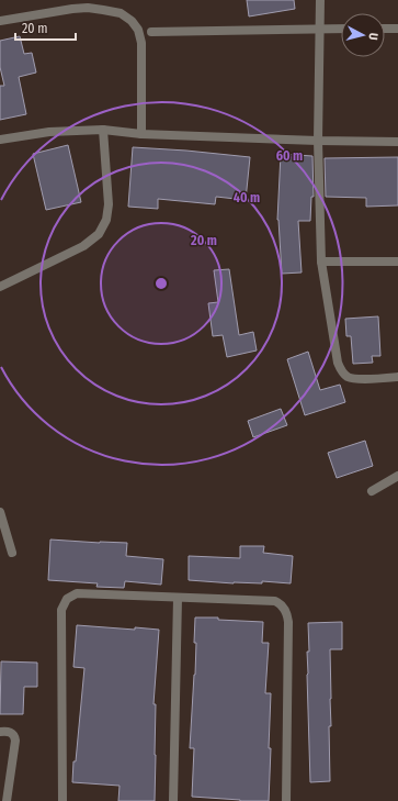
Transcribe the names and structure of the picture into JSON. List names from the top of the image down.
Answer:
{
  "scale_bar": "20 m",
  "north": "right",
  "rings": ["60 m", "40 m", "20 m"]
}
